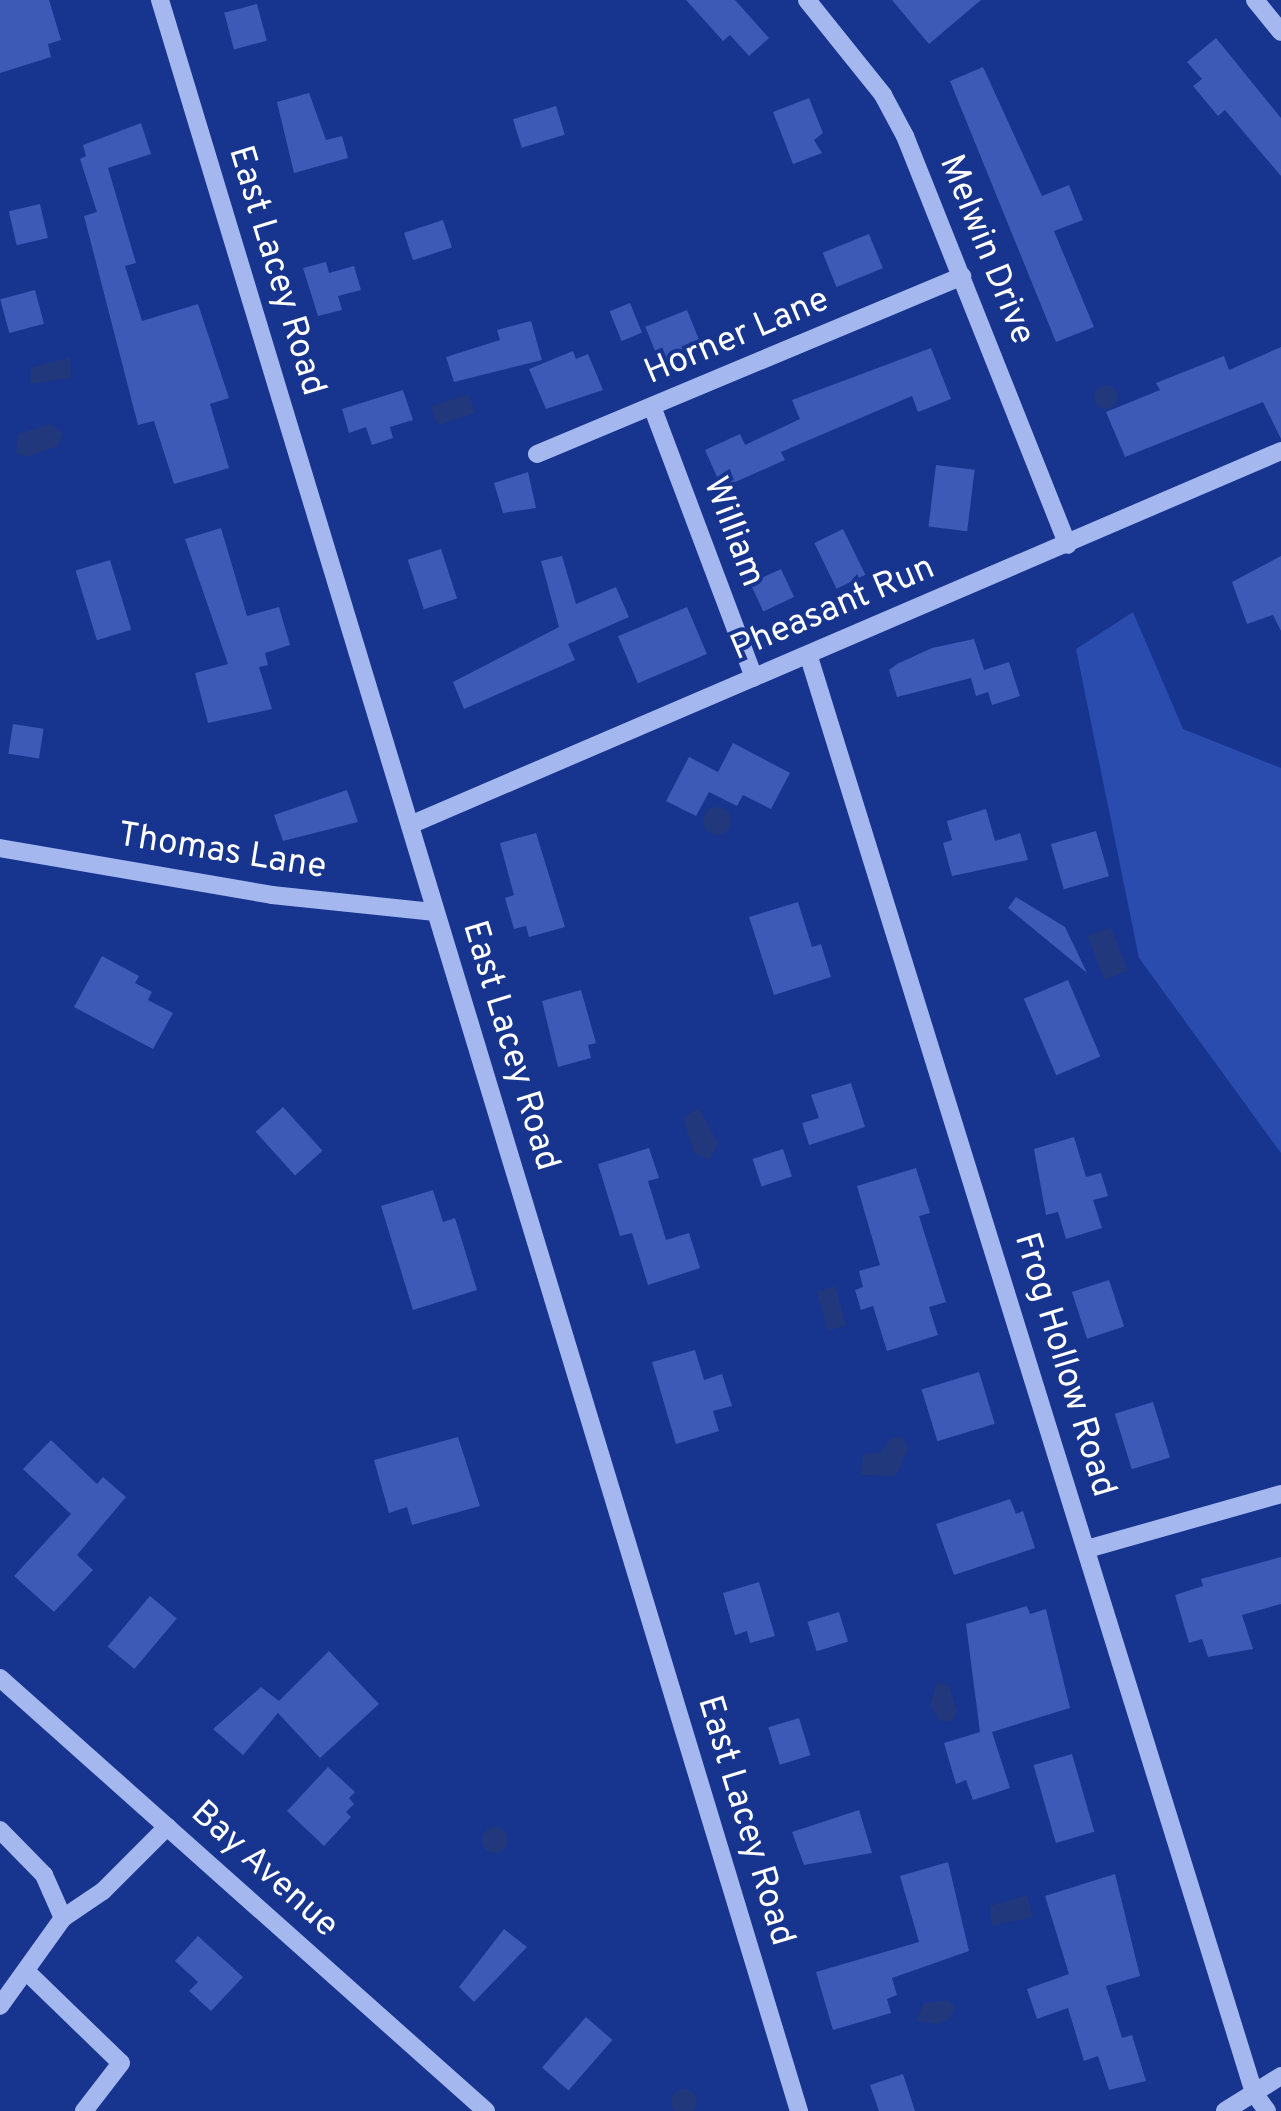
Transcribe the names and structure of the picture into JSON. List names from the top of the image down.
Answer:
{
  "streets": {
    "street": [
      "Melwin Drive",
      "East Lacey Road",
      "Horner Lane",
      "William",
      "Pheasant Run",
      "Thomas Lane",
      "Frog Hollow Road",
      "Bay Avenue"
    ]
  },
  "crossings": [
    ["Melwin Drive", "Horner Lane"],
    ["Melwin Drive", "Pheasant Run"],
    ["East Lacey Road", "Pheasant Run"],
    ["East Lacey Road", "Thomas Lane"],
    ["Horner Lane", "William"],
    ["William", "Pheasant Run"],
    ["Pheasant Run", "Frog Hollow Road"]
  ]
}
